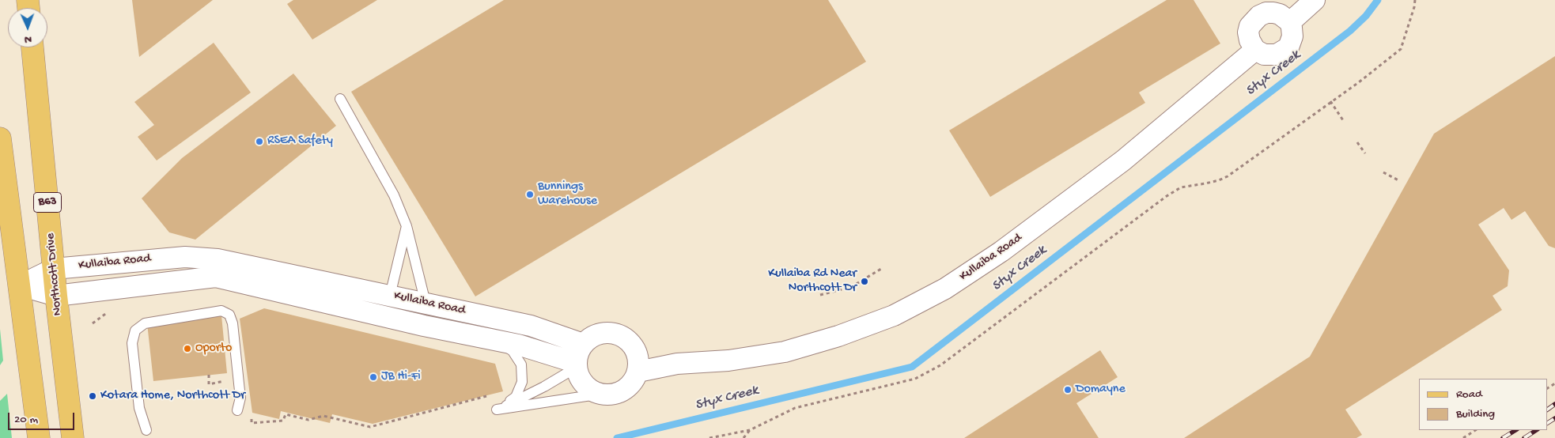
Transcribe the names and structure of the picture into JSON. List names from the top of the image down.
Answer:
{
  "streets": {
    "main road": ["B63", "Northcott Drive"],
    "street": ["Kullaiba Road"]
  },
  "crossings": [
    ["Kullaiba Road", "Northcott Drive"]
  ],
  "water": ["Styx Creek"],
  "places": [
    "RSEA Safety",
    "Bunnings Warehouse",
    "Kullaiba Rd Near Northcott Dr",
    "Oporto",
    "JB Hi-Fi",
    "Domayne",
    "Kotara Home, Northcott Dr"
  ],
  "legend": ["Road", "Building"],
  "scale_bar": "20 m",
  "north": "bottom"
}
